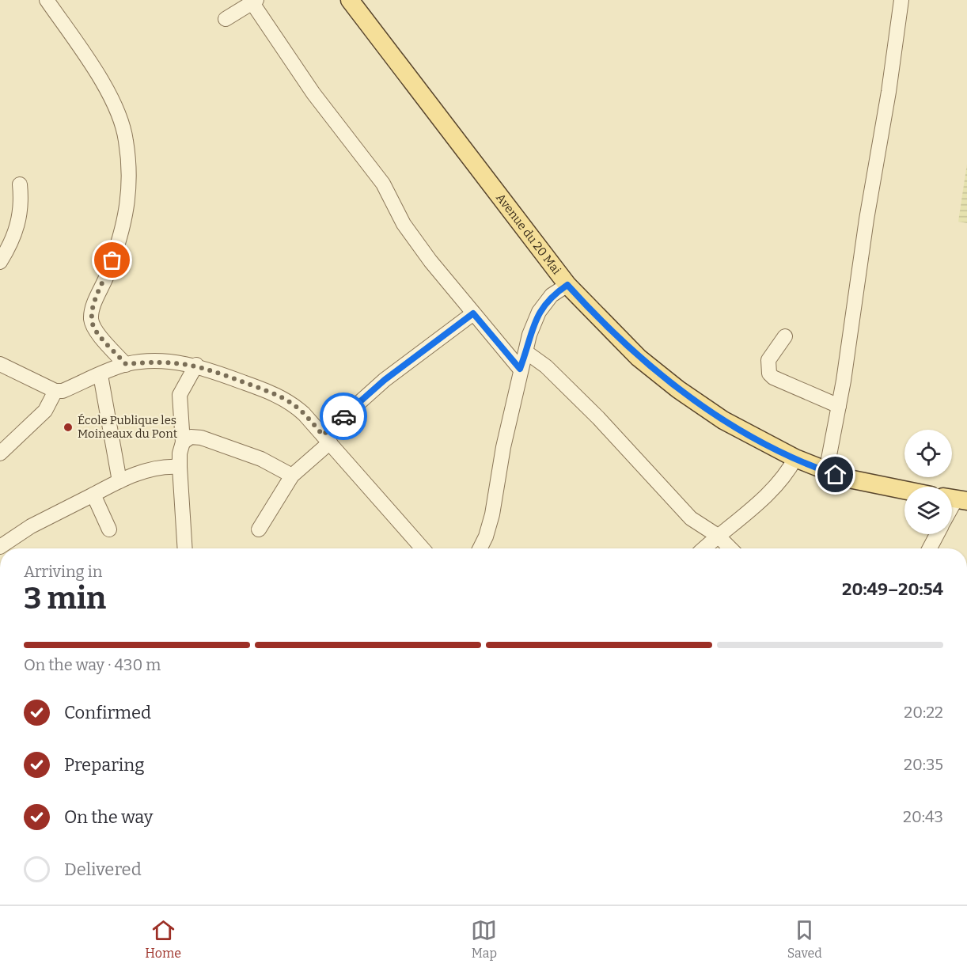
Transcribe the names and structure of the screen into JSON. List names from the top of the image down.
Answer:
{
  "streets": {
    "main road": ["Avenue du 20 Mai"]
  },
  "places": ["École Publique les Moineaux du Pont"],
  "page": {
    "heading": ["3 min", "Arriving in", "20:49–20:54"],
    "bar": "On the way · 430 m",
    "list": [
      ["Confirmed", "20:22"],
      ["Preparing", "20:35"],
      ["On the way", "20:43"],
      "Delivered"
    ],
    "tabs": ["Home", "Map", "Saved"]
  }
}
